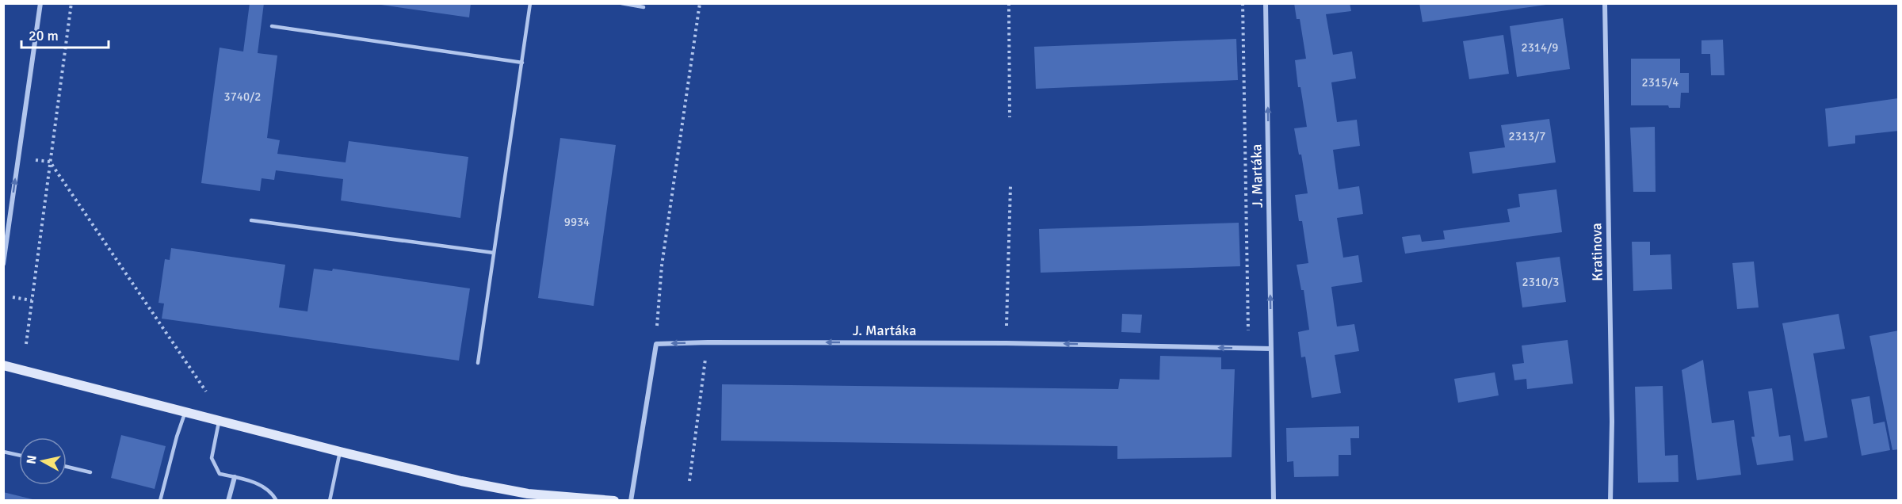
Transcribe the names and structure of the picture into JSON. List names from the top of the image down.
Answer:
{
  "streets": {
    "street": ["J. Martáka", "Kratinova"]
  },
  "house_numbers": [
    "2314/9",
    "2315/4",
    "3740/2",
    "2313/7",
    "9934",
    "2310/3"
  ],
  "scale_bar": "20 m",
  "north": "left"
}
